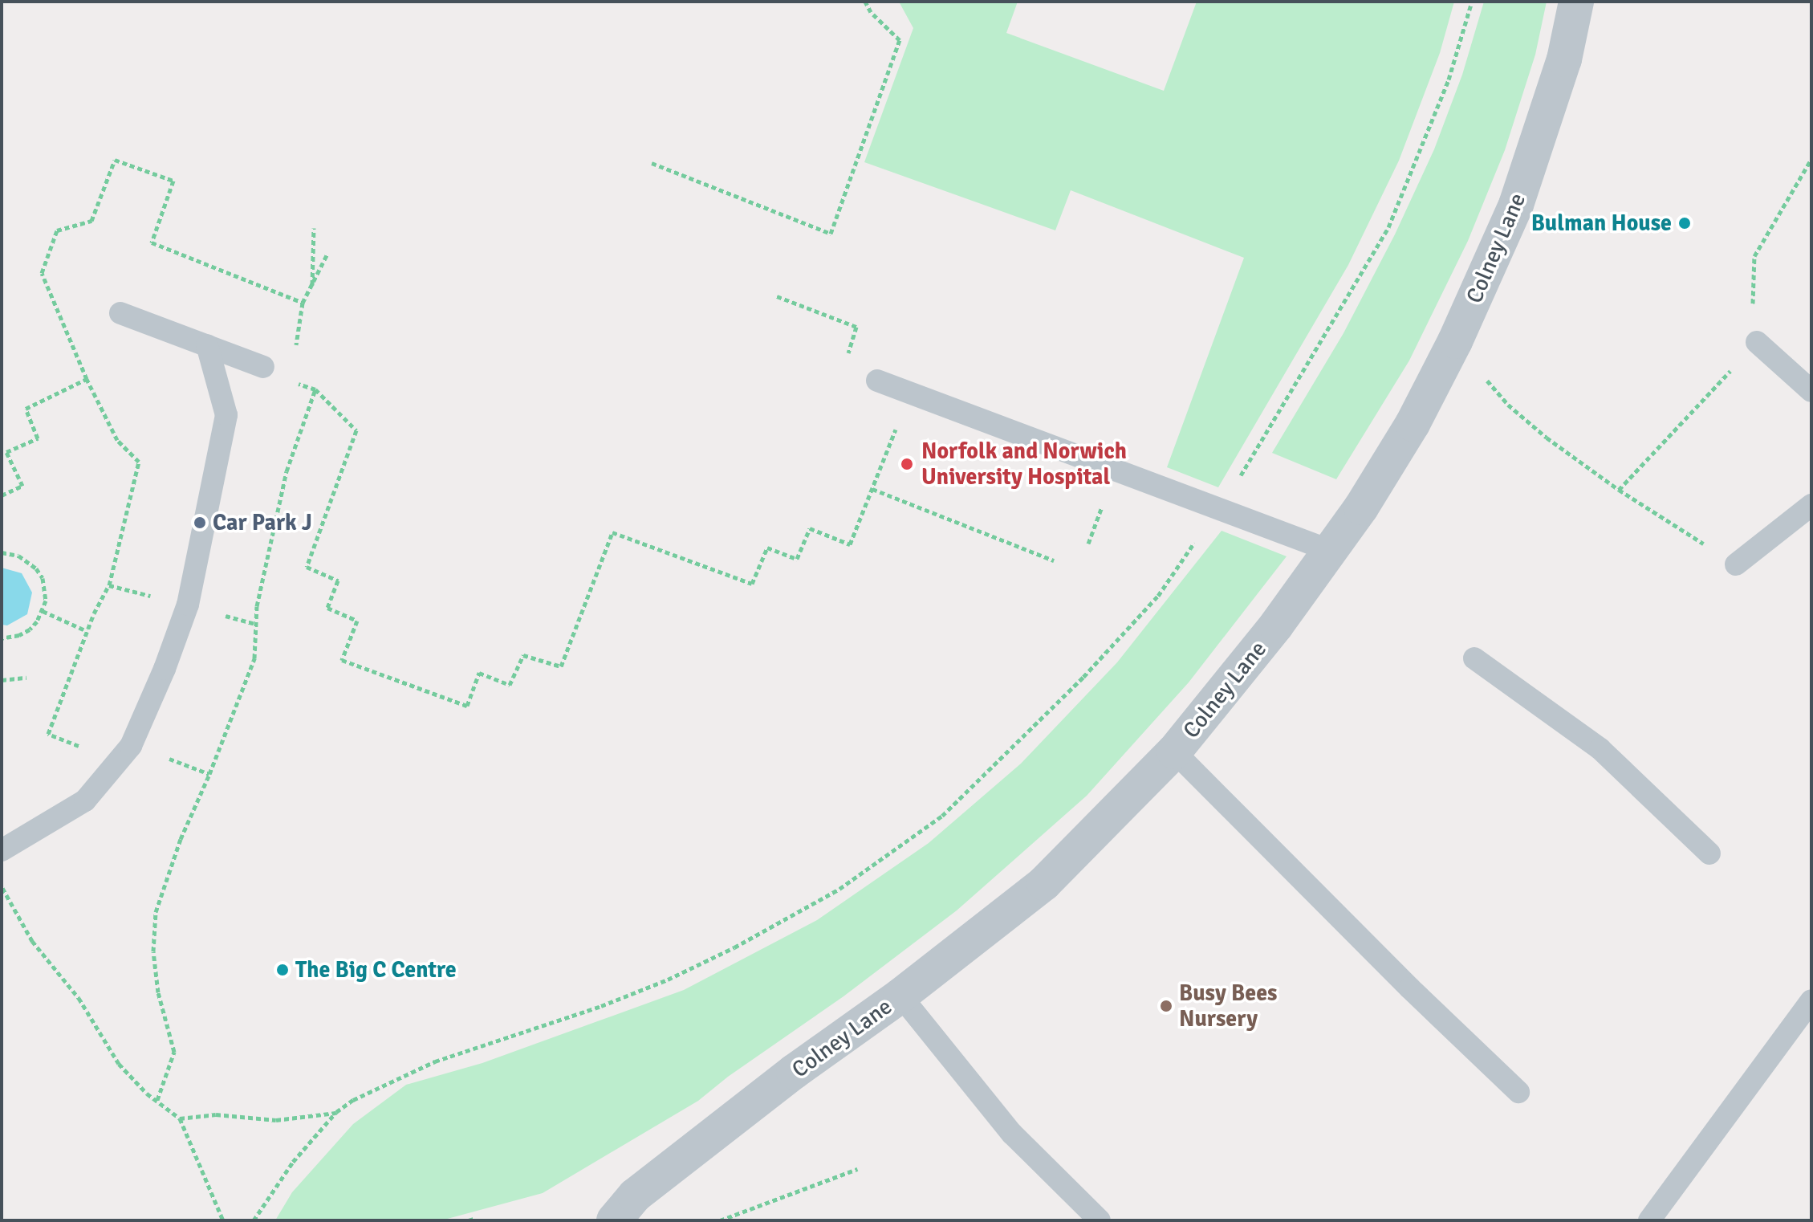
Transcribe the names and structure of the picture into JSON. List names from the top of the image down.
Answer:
{
  "streets": {
    "street": ["Colney Lane"]
  },
  "places": [
    "Bulman House",
    "Norfolk and Norwich University Hospital",
    "Car Park J",
    "The Big C Centre",
    "Busy Bees Nursery"
  ]
}
